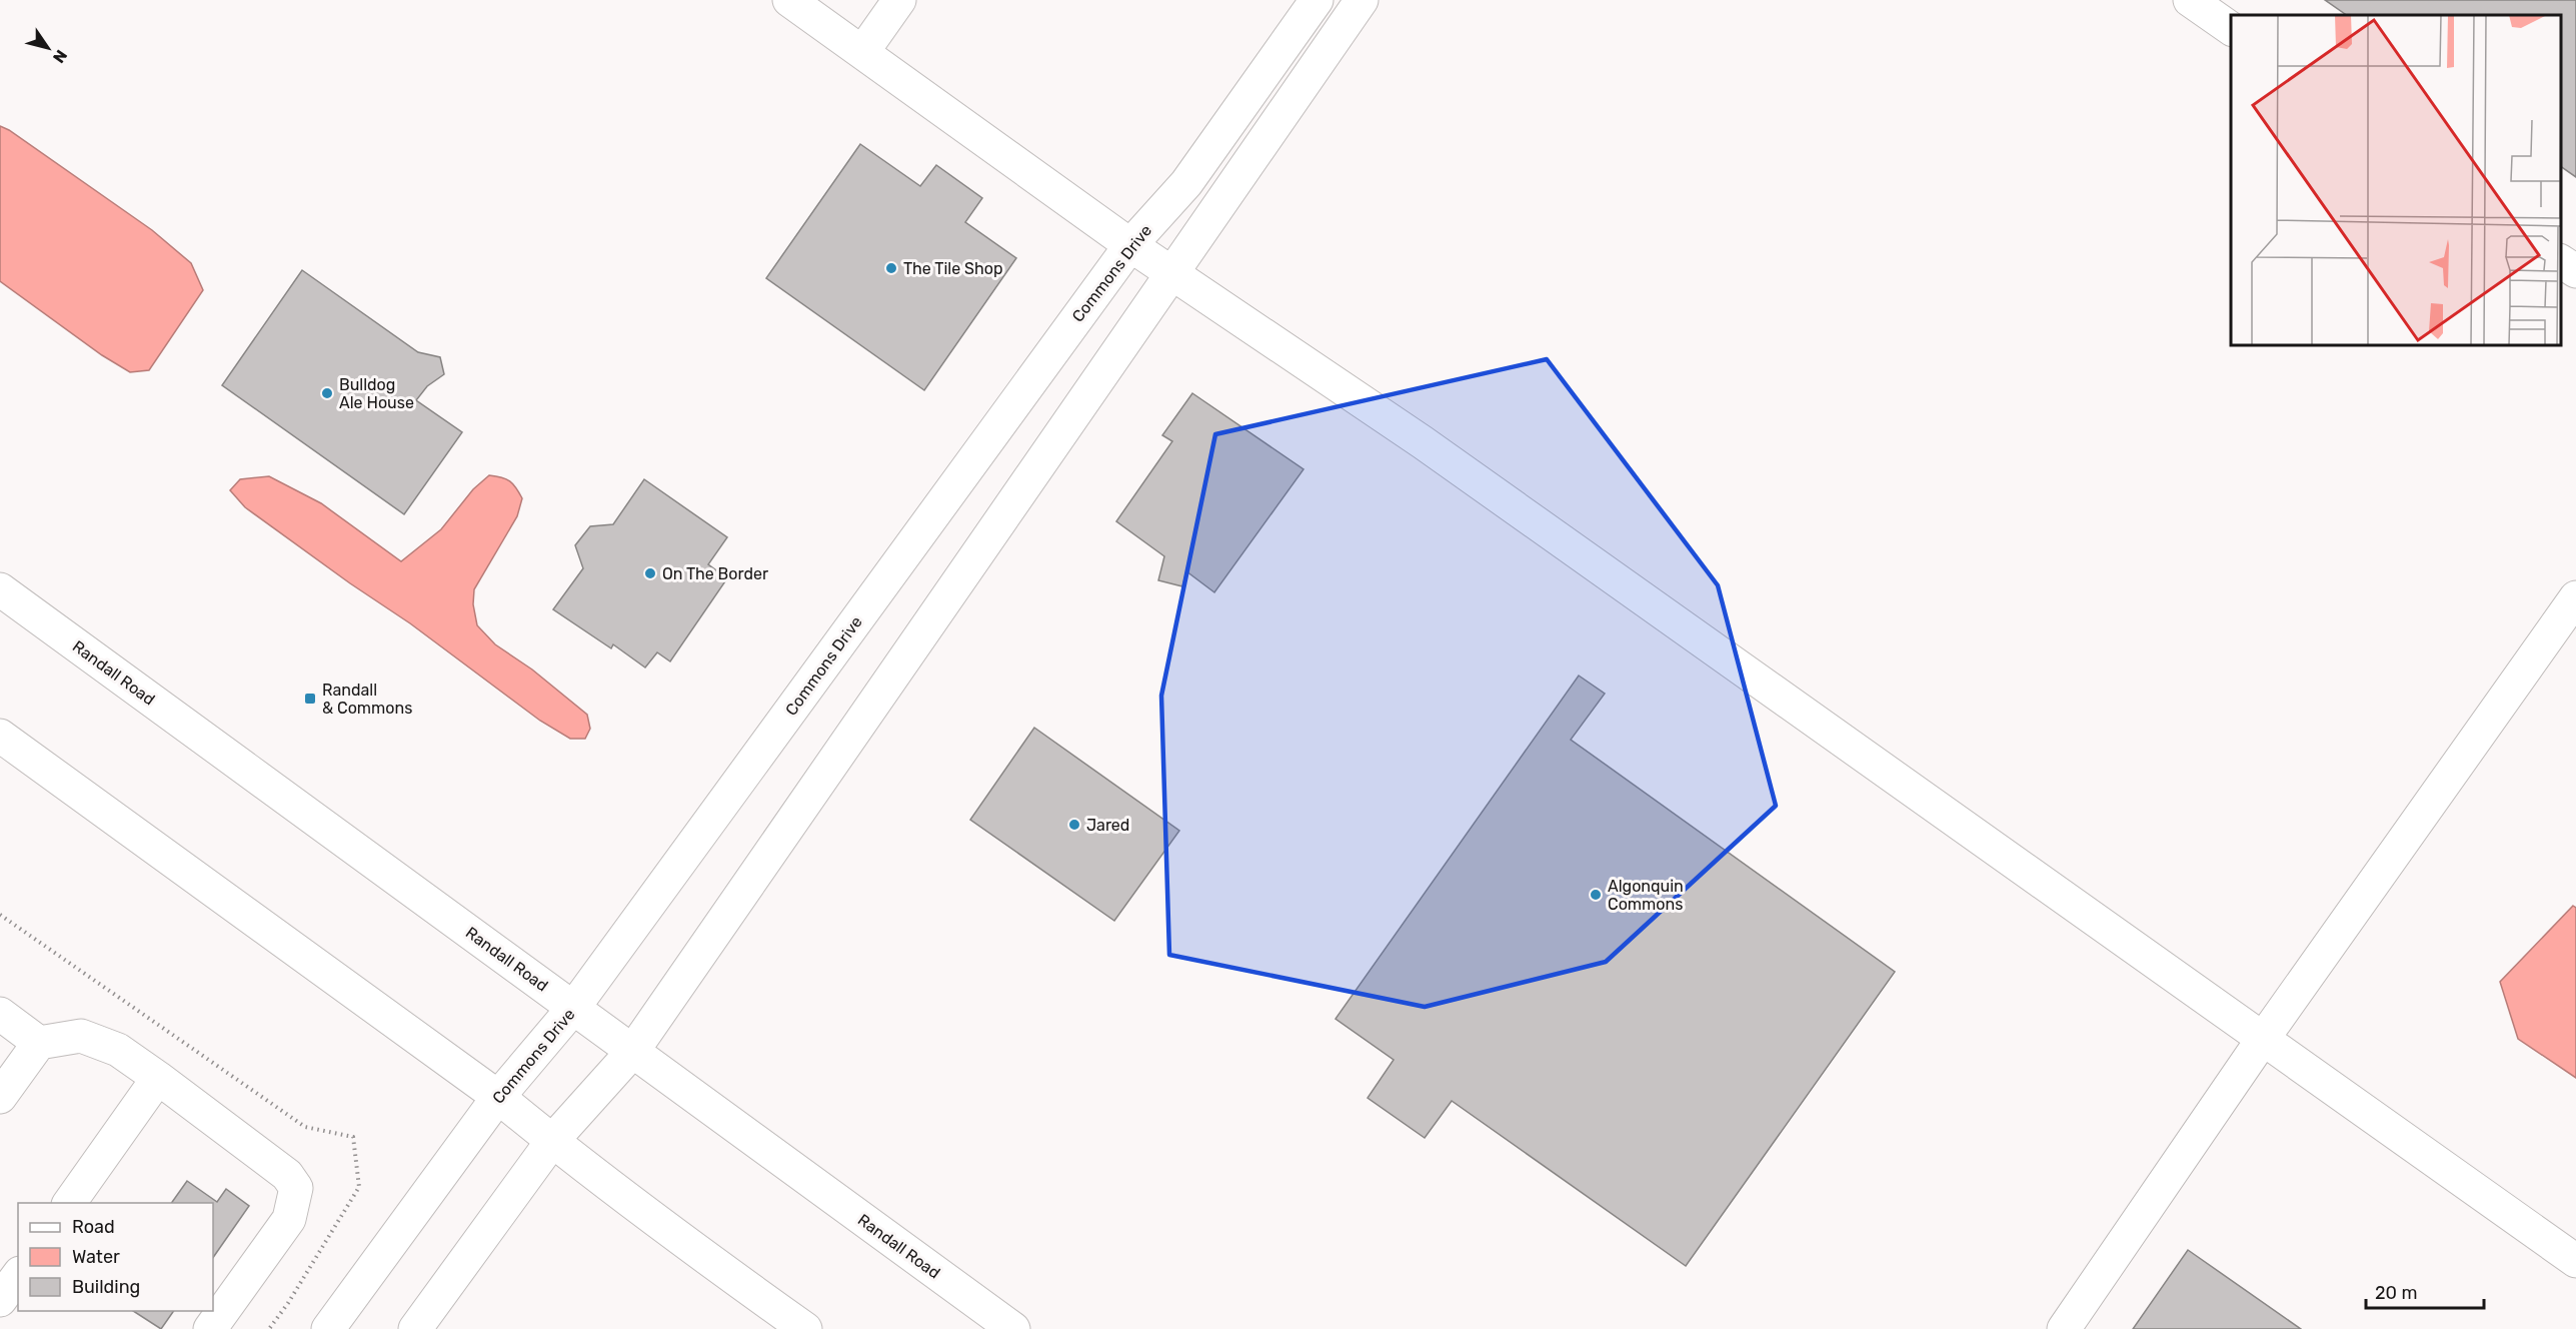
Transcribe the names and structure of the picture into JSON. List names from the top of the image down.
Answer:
{
  "streets": {
    "main road": ["Commons Drive", "Randall Road"]
  },
  "crossings": [
    ["Commons Drive", "Randall Road"]
  ],
  "places": {
    "other": [
      "The Tile Shop",
      "Bulldog Ale House",
      "On The Border",
      "Jared",
      "Algonquin Commons"
    ],
    "transit": ["Randall & Commons"]
  },
  "legend": ["Road", "Water", "Building"],
  "scale_bar": "20 m",
  "north": "bottom right"
}
